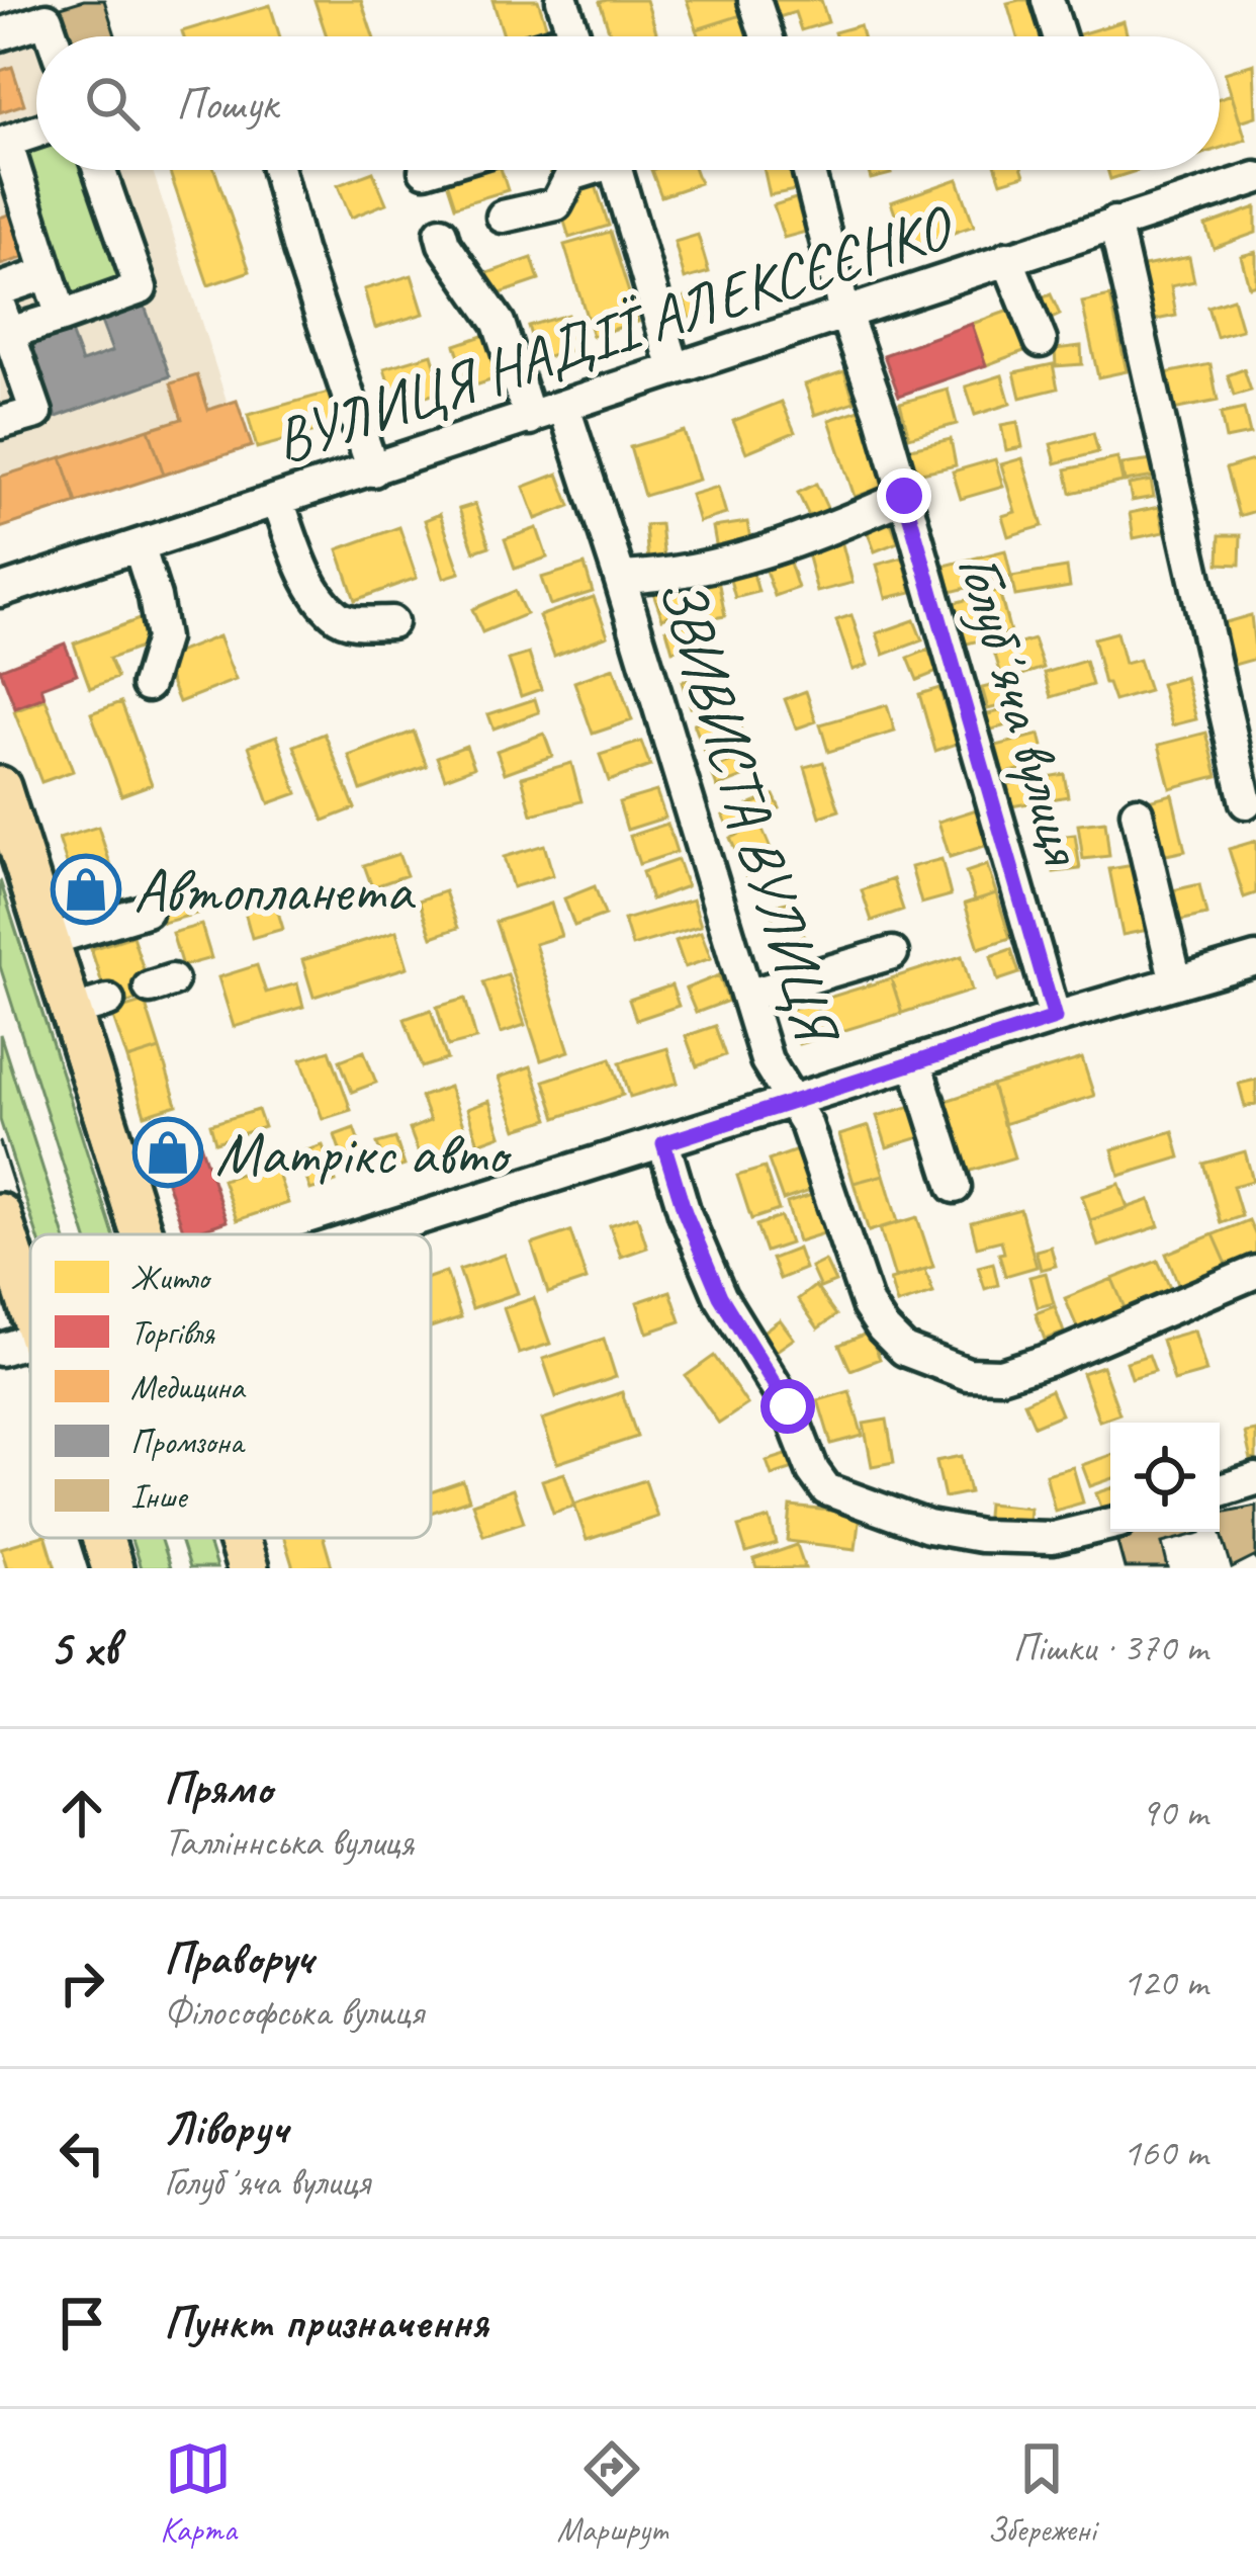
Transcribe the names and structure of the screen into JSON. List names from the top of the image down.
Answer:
{
  "streets": {
    "street": ["ВУЛИЦЯ НАДІЇ АЛЕКСЄЄНКО", "Голубʼяча вулиця", "ЗВИВИСТА ВУЛИЦЯ"]
  },
  "crossings": [
    ["ВУЛИЦЯ НАДІЇ АЛЕКСЄЄНКО", "Голубʼяча вулиця"],
    ["ВУЛИЦЯ НАДІЇ АЛЕКСЄЄНКО", "ЗВИВИСТА ВУЛИЦЯ"]
  ],
  "places": {
    "shop": ["Автопланета", "Матрікс авто"]
  },
  "legend": [
    "Житло",
    "Торгівля",
    "Медицина",
    "Промзона",
    "Інше"
  ],
  "page": {
    "search": "Пошук",
    "heading": ["5 хв", "Пішки · 370 m"],
    "list": [
      ["Прямо", "Талліннська вулиця", "90 m"],
      ["Праворуч", "Філософська вулиця", "120 m"],
      ["Ліворуч", "Голубʼяча вулиця", "160 m"],
      "Пункт призначення"
    ],
    "nav": ["Карта", "Маршрут", "Збережені"]
  }
}
